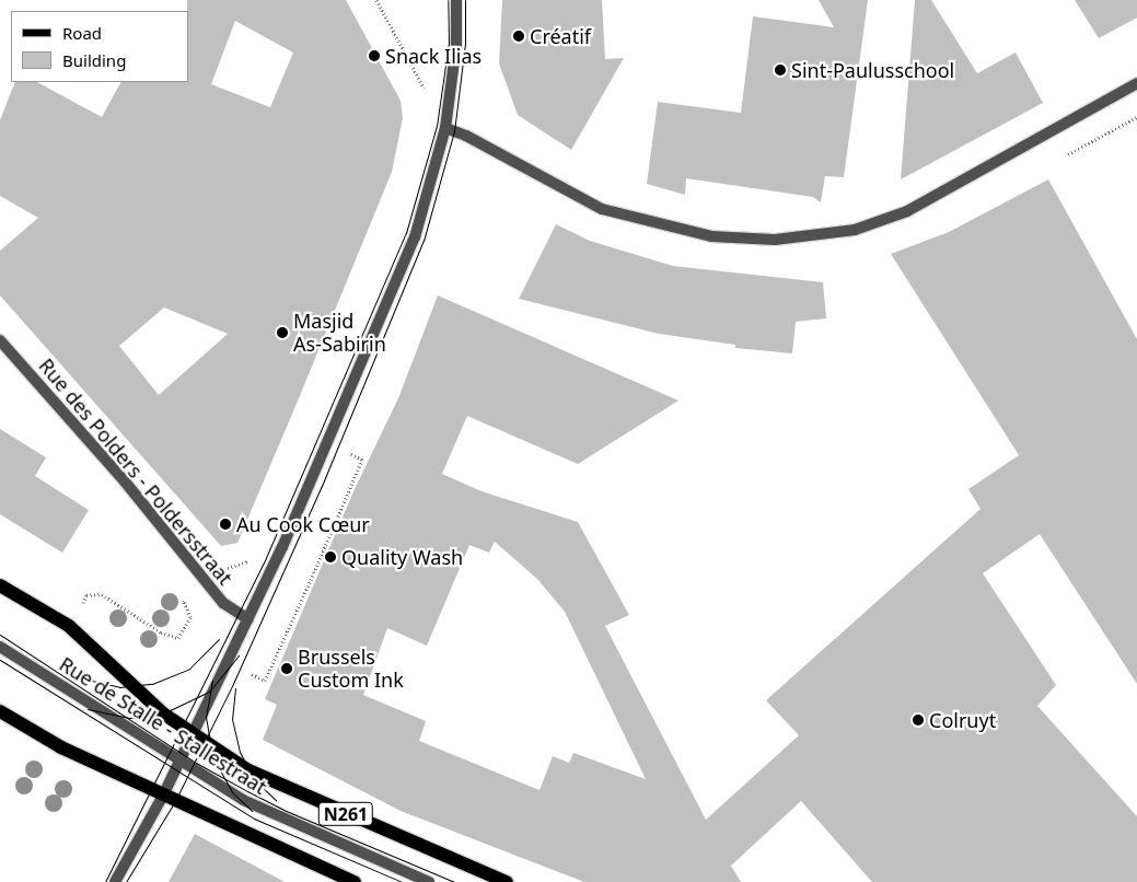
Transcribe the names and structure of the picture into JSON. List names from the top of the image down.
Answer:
{
  "streets": {
    "main road": ["Rue de Stalle - Stallestraat", "N261"],
    "street": ["Rue des Polders - Poldersstraat"]
  },
  "places": [
    "Créatif",
    "Snack Ilias",
    "Sint-Paulusschool",
    "Masjid As-Sabirin",
    "Au Cook Cœur",
    "Quality Wash",
    "Brussels Custom Ink",
    "Colruyt"
  ],
  "legend": ["Road", "Building"]
}
